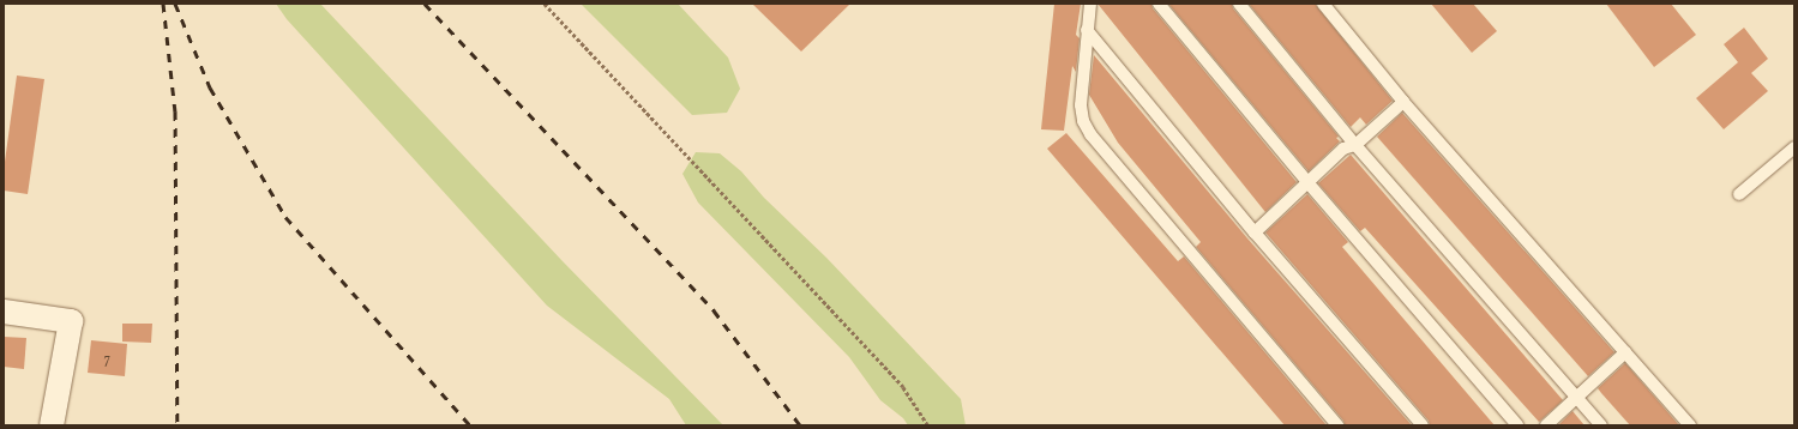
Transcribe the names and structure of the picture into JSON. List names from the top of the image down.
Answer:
{
  "house_numbers": ["7"]
}
